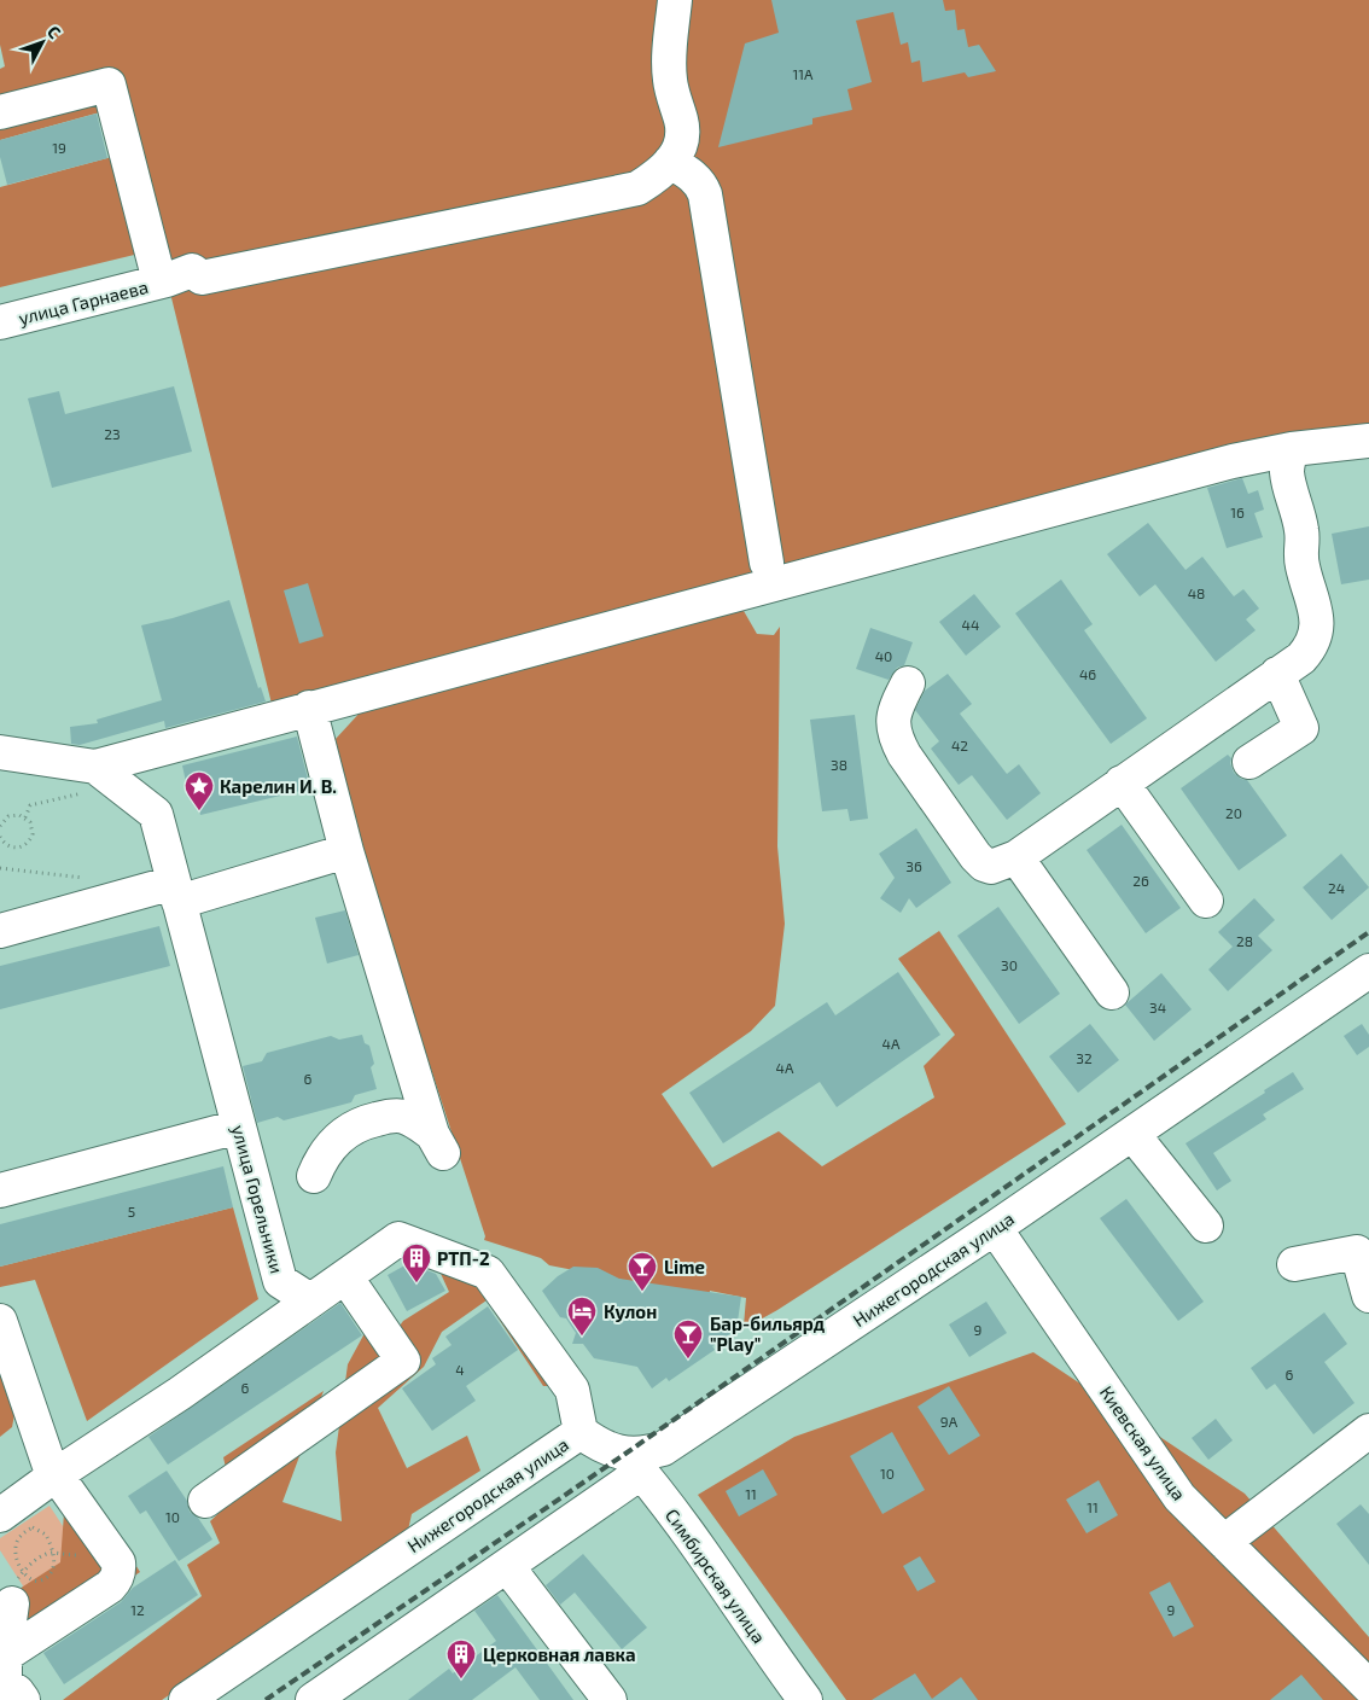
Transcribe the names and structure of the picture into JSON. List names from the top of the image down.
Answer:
{
  "streets": {
    "street": [
      "улица Гарнаева",
      "улица Горельники",
      "Нижегородская улица",
      "Киевская улица",
      "Симбирская улица"
    ]
  },
  "crossings": [
    ["Нижегородская улица", "Киевская улица"],
    ["Нижегородская улица", "Симбирская улица"]
  ],
  "places": {
    "place": ["Карелин И. В."],
    "building": ["РТП-2", "Церковная лавка"],
    "bar": ["Lime", "Бар-бильярд \"Play\""],
    "hotel": ["Кулон"]
  },
  "house_numbers": [
    "11А",
    "19",
    "23",
    "16",
    "48",
    "44",
    "40",
    "46",
    "42",
    "38",
    "20",
    "36",
    "26",
    "24",
    "28",
    "30",
    "34",
    "4А",
    "32",
    "4А",
    "6",
    "5",
    "9",
    "4",
    "6",
    "6",
    "9А",
    "10",
    "11",
    "11",
    "10",
    "12",
    "9"
  ],
  "north": "top right"
}
